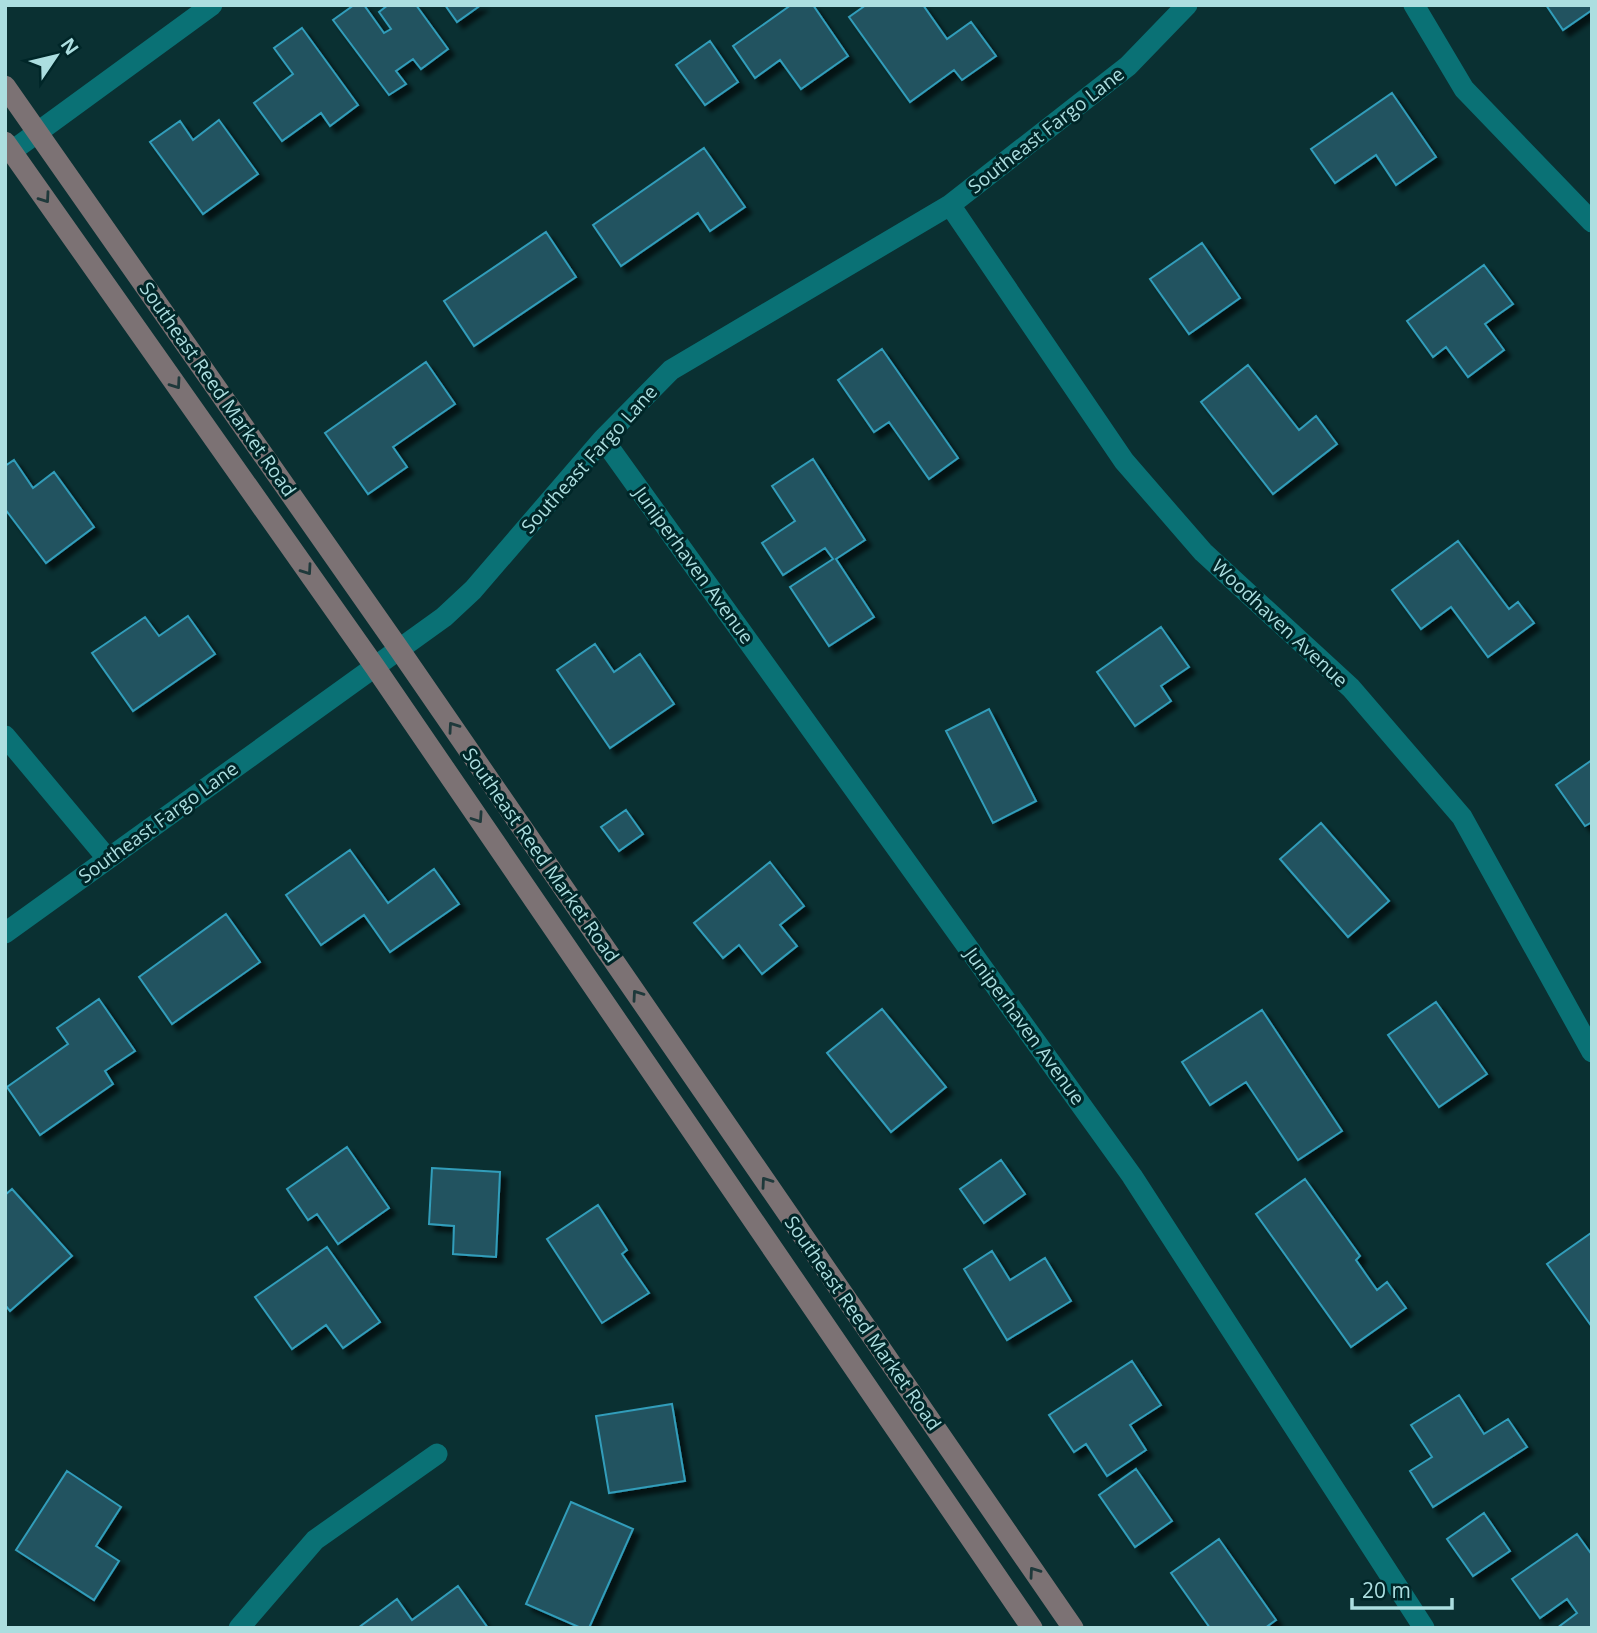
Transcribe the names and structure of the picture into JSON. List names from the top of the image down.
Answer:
{
  "streets": {
    "main road": ["Southeast Reed Market Road"],
    "street": ["Southeast Fargo Lane", "Juniperhaven Avenue", "Woodhaven Avenue"]
  },
  "crossings": [
    ["Southeast Fargo Lane", "Southeast Reed Market Road"],
    ["Southeast Fargo Lane", "Juniperhaven Avenue"],
    ["Southeast Fargo Lane", "Woodhaven Avenue"]
  ],
  "scale_bar": "20 m",
  "north": "top right"
}
